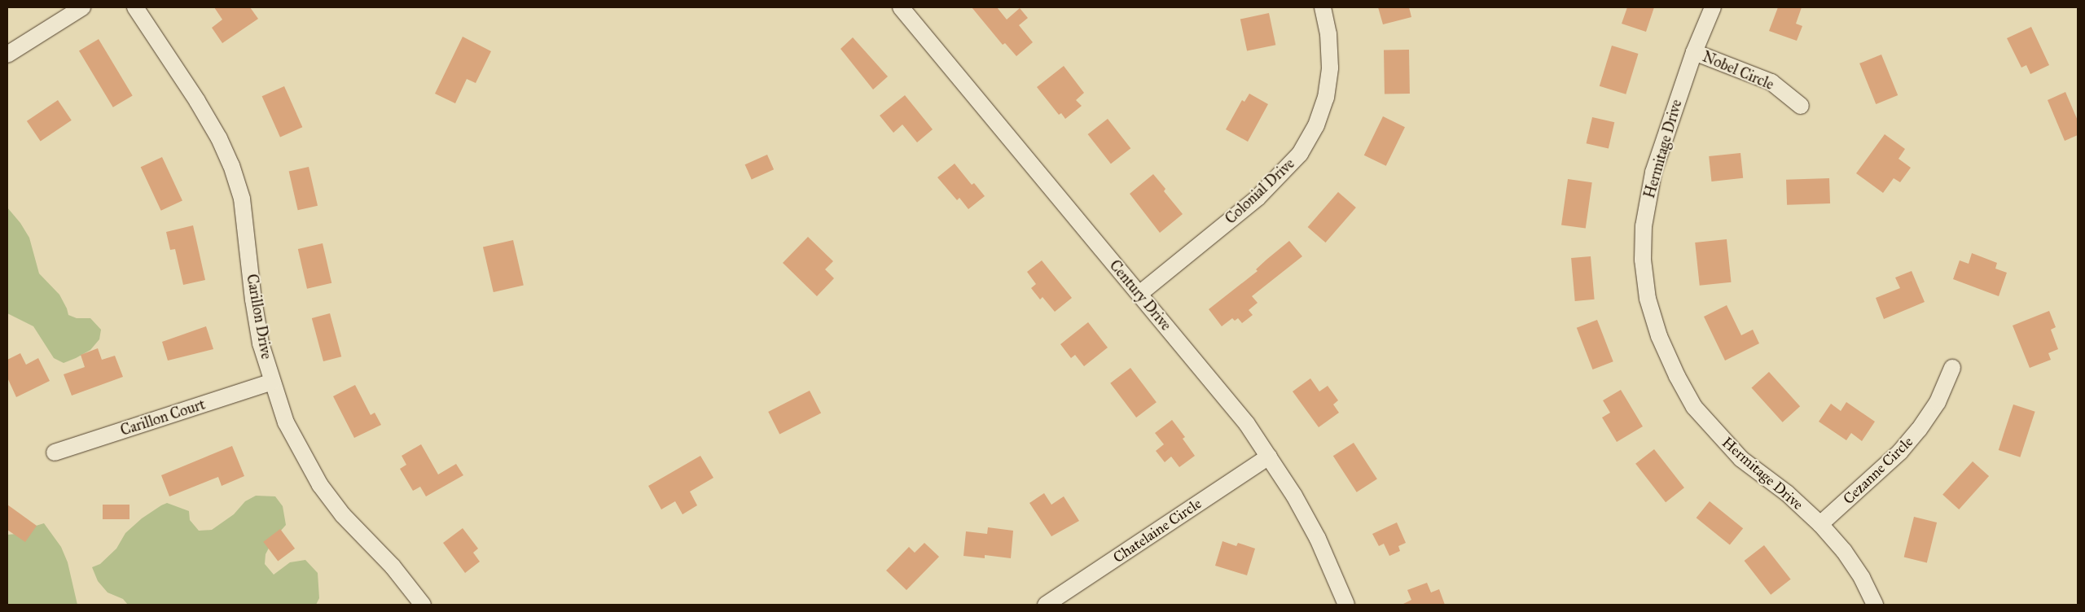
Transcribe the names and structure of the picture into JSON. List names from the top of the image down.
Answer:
{
  "streets": {
    "street": [
      "Nobel Circle",
      "Hermitage Drive",
      "Colonial Drive",
      "Century Drive",
      "Carillon Drive",
      "Carillon Court",
      "Cezanne Circle",
      "Chatelaine Circle"
    ]
  },
  "crossings": [
    ["Nobel Circle", "Hermitage Drive"],
    ["Hermitage Drive", "Cezanne Circle"],
    ["Colonial Drive", "Century Drive"],
    ["Century Drive", "Chatelaine Circle"],
    ["Carillon Drive", "Carillon Court"]
  ]
}
